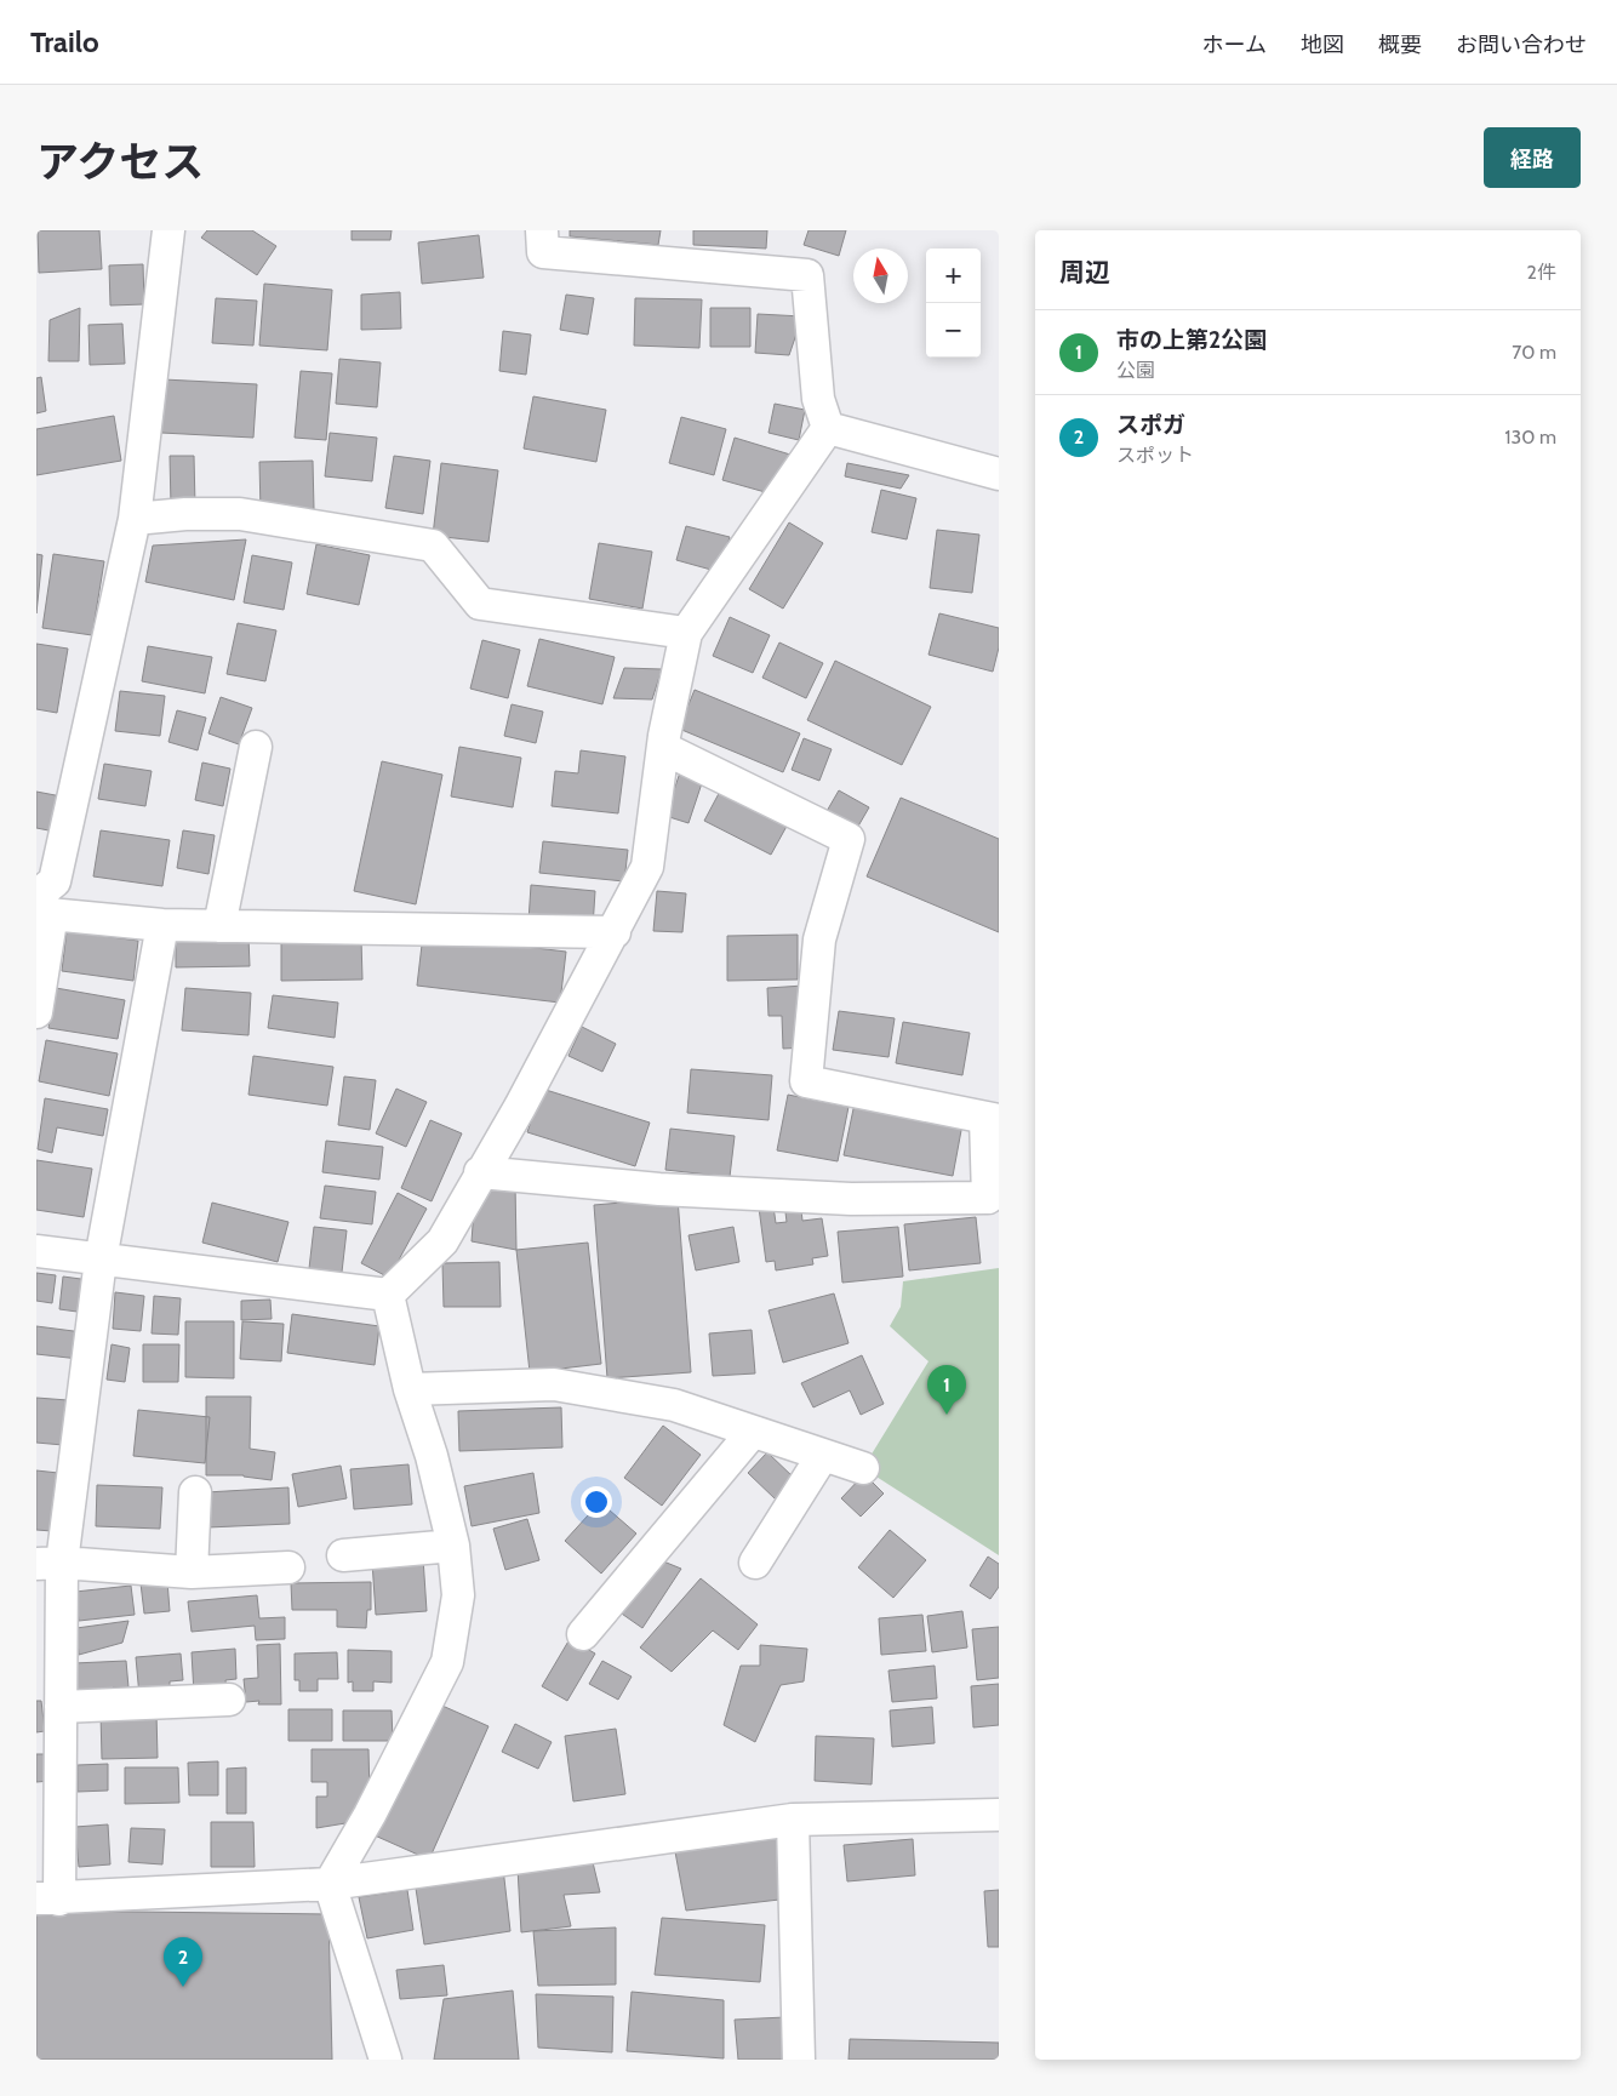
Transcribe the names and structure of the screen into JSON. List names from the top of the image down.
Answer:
{
  "north": "top",
  "page": {
    "header": "Trailo",
    "nav": [
      "ホーム",
      "地図",
      "概要",
      "お問い合わせ"
    ],
    "title": "アクセス",
    "buttons": "経路",
    "heading": ["周辺", "2件"],
    "map_buttons": ["+", "−"],
    "list": [
      {
        "mark": "1",
        "name": "市の上第2公園",
        "note": "公園",
        "value": "70 m"
      },
      {
        "mark": "2",
        "name": "スポガ",
        "note": "スポット",
        "value": "130 m"
      }
    ],
    "pins": ["1", "2"]
  }
}
